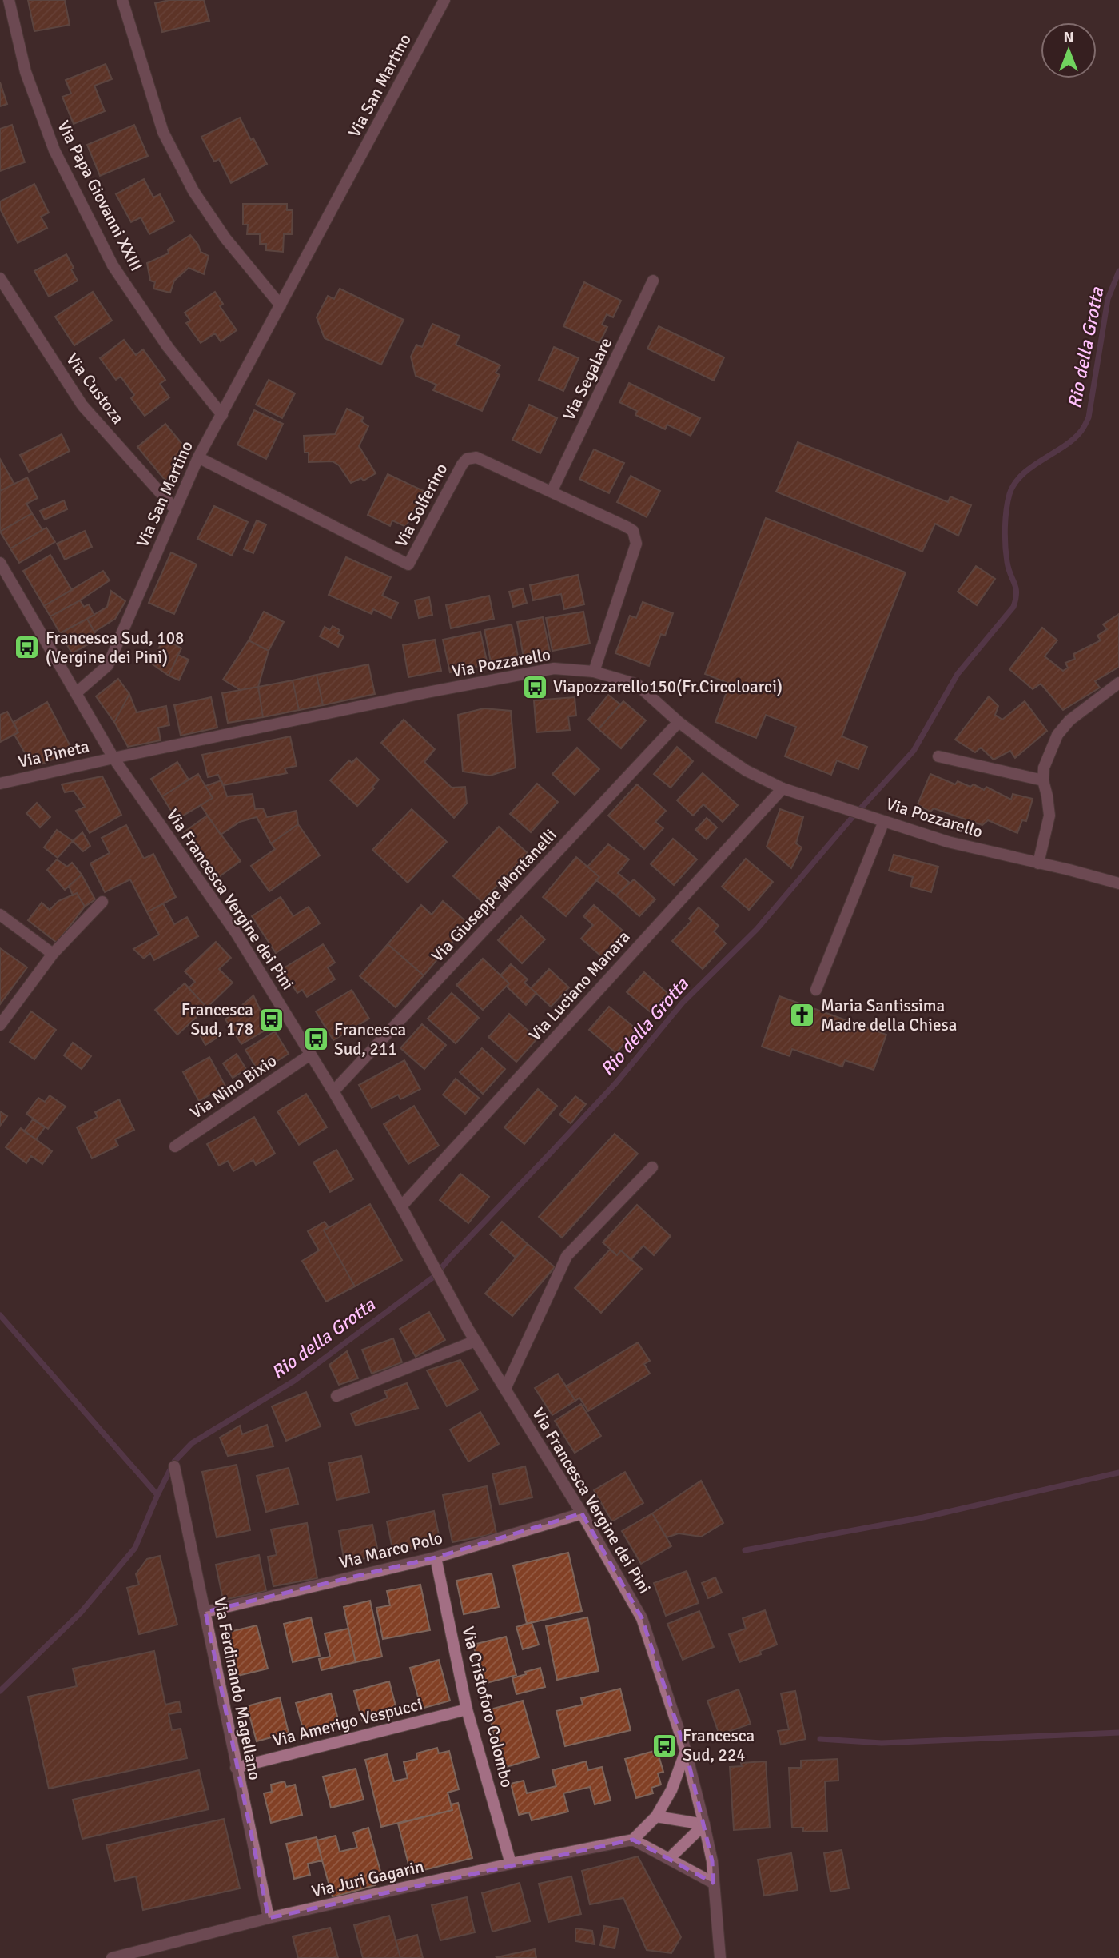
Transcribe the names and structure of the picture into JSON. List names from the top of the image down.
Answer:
{
  "streets": {
    "street": [
      "Via San Martino",
      "Via Papa Giovanni XXIII",
      "Via Segalare",
      "Via Custoza",
      "Via Solferino",
      "Via Pozzarello",
      "Via Pineta",
      "Via Giuseppe Montanelli",
      "Via Francesca Vergine dei Pini",
      "Via Luciano Manara",
      "Via Nino Bixio",
      "Via Marco Polo",
      "Via Ferdinando Magellano",
      "Via Cristoforo Colombo",
      "Via Amerigo Vespucci",
      "Via Juri Gagarin"
    ]
  },
  "crossings": [
    ["Via San Martino", "Via Papa Giovanni XXIII"],
    ["Via San Martino", "Via Custoza"],
    ["Via San Martino", "Via Solferino"],
    ["Via San Martino", "Via Francesca Vergine dei Pini"],
    ["Via Segalare", "Via Solferino"],
    ["Via Solferino", "Via Pozzarello"],
    ["Via Pozzarello", "Via Pineta"],
    ["Via Pozzarello", "Via Giuseppe Montanelli"],
    ["Via Pozzarello", "Via Francesca Vergine dei Pini"],
    ["Via Pozzarello", "Via Luciano Manara"],
    ["Via Pineta", "Via Francesca Vergine dei Pini"],
    ["Via Giuseppe Montanelli", "Via Francesca Vergine dei Pini"],
    ["Via Francesca Vergine dei Pini", "Via Luciano Manara"],
    ["Via Francesca Vergine dei Pini", "Via Nino Bixio"],
    ["Via Francesca Vergine dei Pini", "Via Marco Polo"],
    ["Via Marco Polo", "Via Ferdinando Magellano"],
    ["Via Marco Polo", "Via Cristoforo Colombo"],
    ["Via Ferdinando Magellano", "Via Amerigo Vespucci"],
    ["Via Ferdinando Magellano", "Via Juri Gagarin"],
    ["Via Cristoforo Colombo", "Via Amerigo Vespucci"],
    ["Via Cristoforo Colombo", "Via Juri Gagarin"]
  ],
  "water": ["Rio della Grotta"],
  "places": {
    "bus stop": [
      "Francesca Sud, 108 (Vergine dei Pini)",
      "Viapozzarello150(Fr.Circoloarci)",
      "Francesca Sud, 178",
      "Francesca Sud, 211",
      "Francesca Sud, 224"
    ],
    "church": ["Maria Santissima Madre della Chiesa"]
  },
  "north": "top"
}
